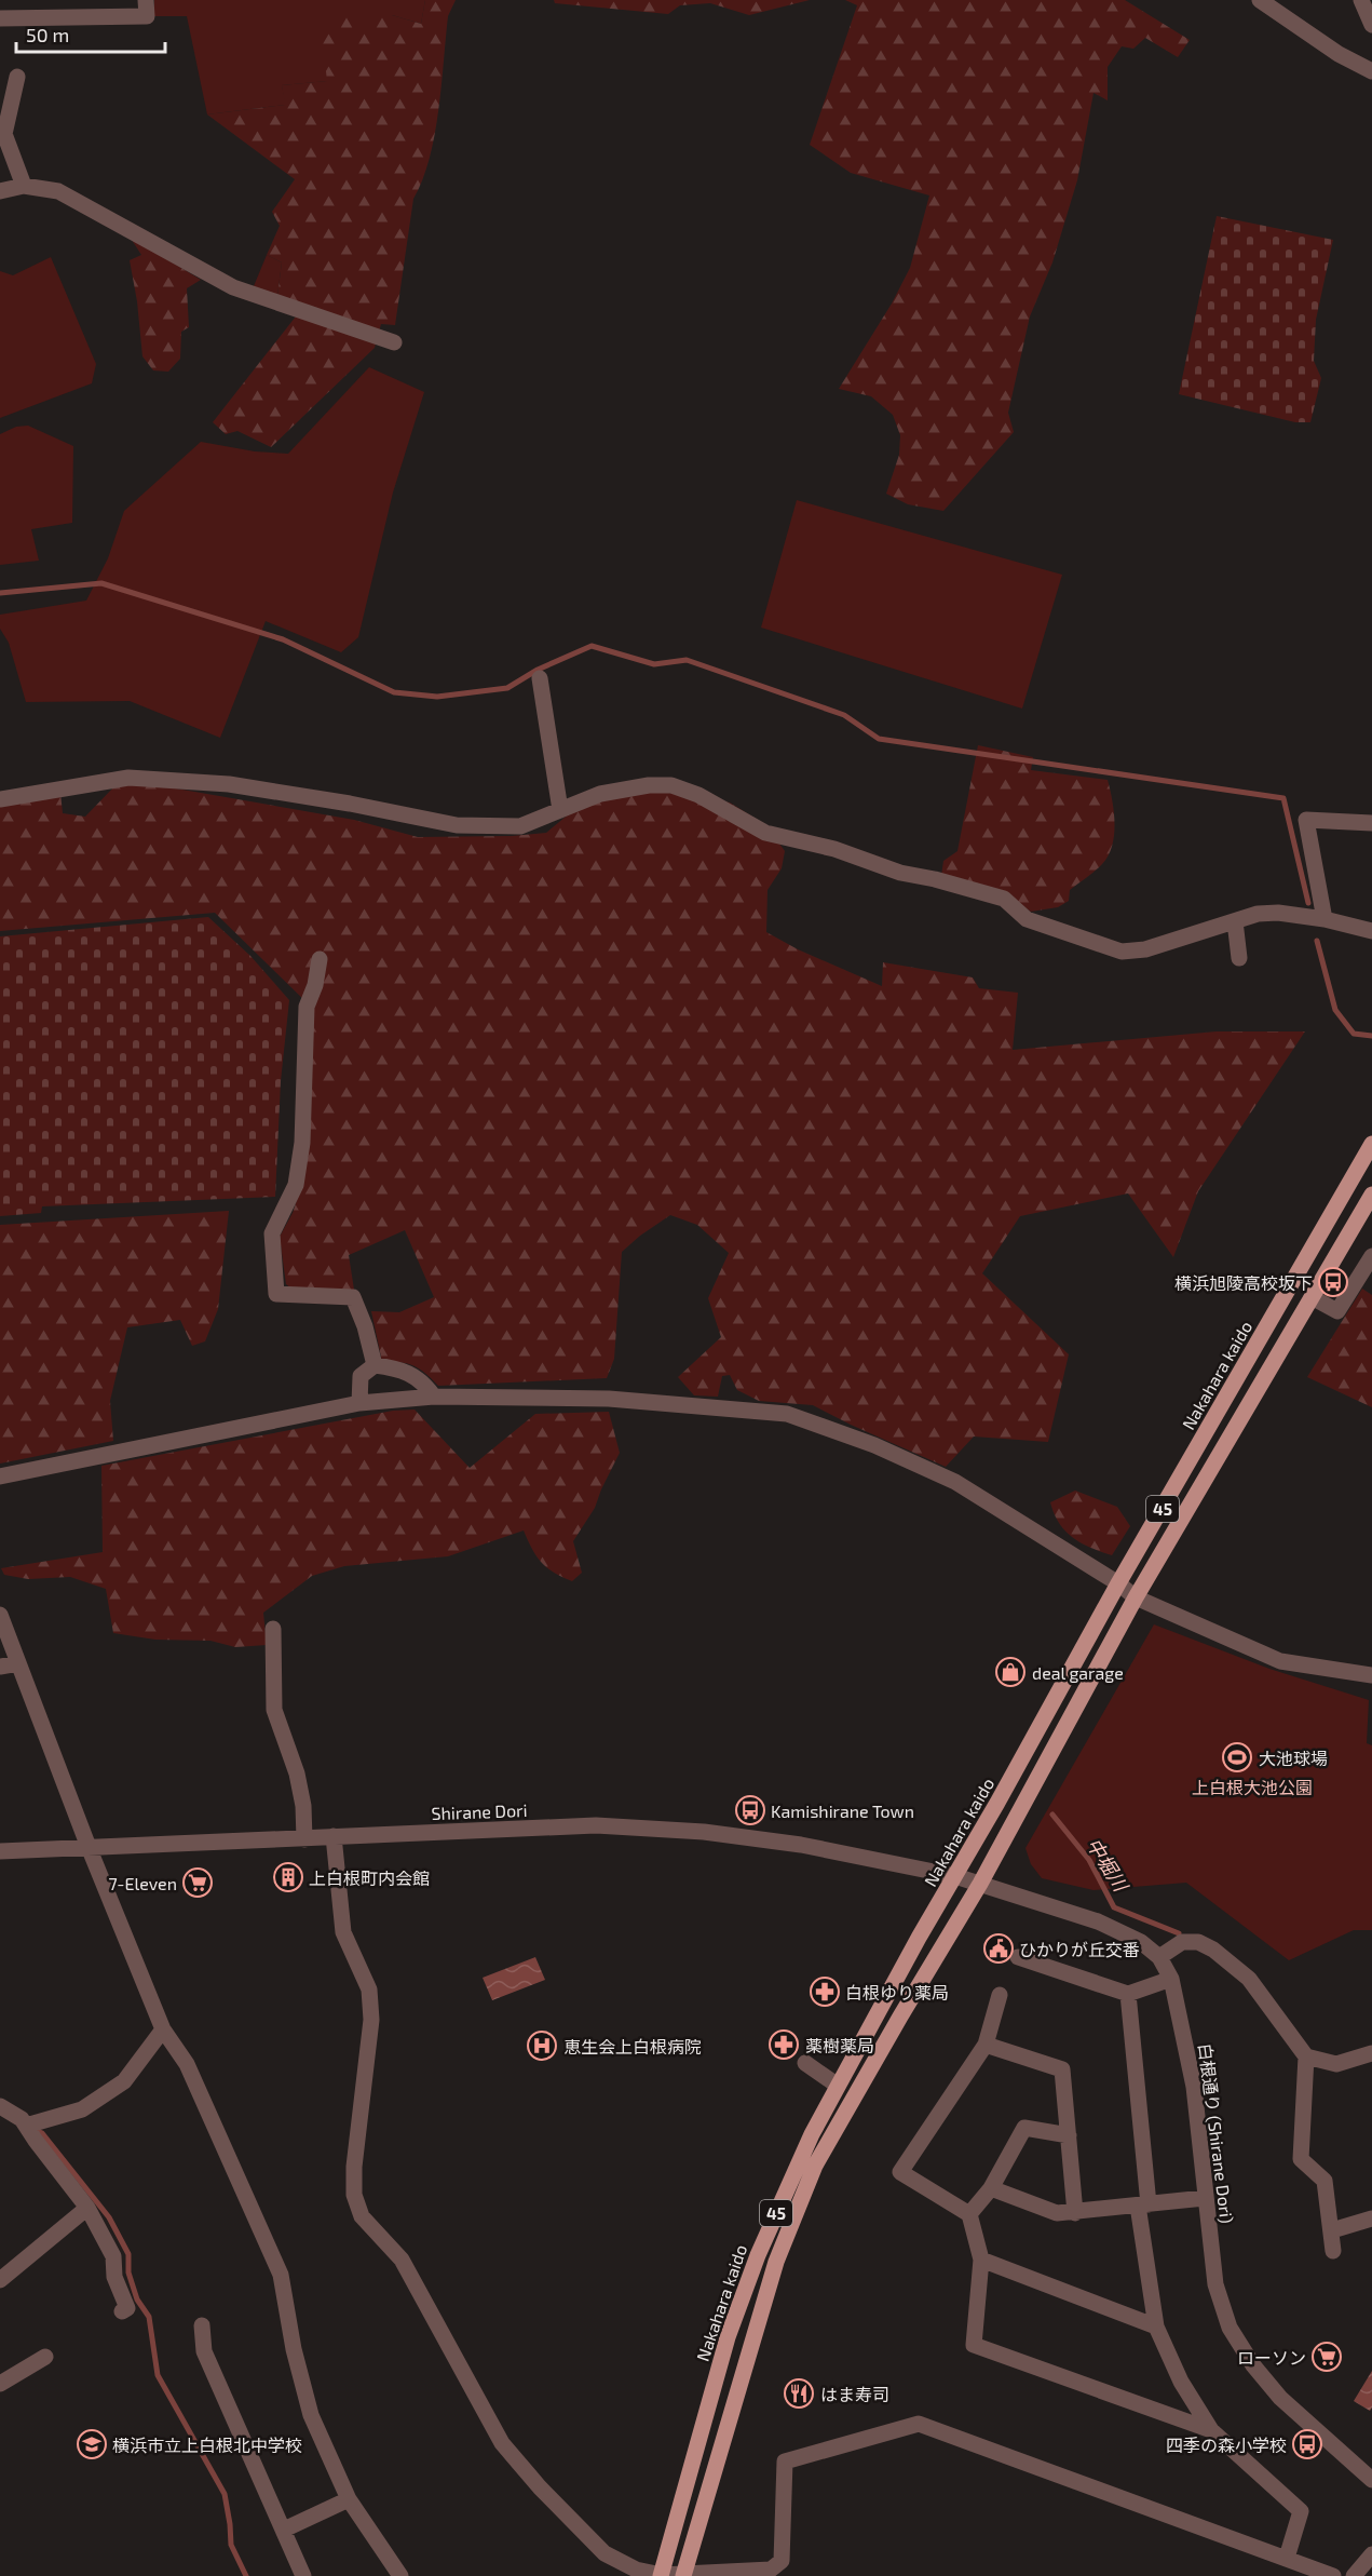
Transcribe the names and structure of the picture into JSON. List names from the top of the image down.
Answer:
{
  "streets": {
    "main road": ["Nakahara kaido", "45"],
    "street": ["Shirane Dori", "白根通り (Shirane Dori)"]
  },
  "crossings": [
    ["Nakahara kaido", "Shirane Dori"],
    ["Nakahara kaido", "白根通り (Shirane Dori)"],
    ["45", "白根通り (Shirane Dori)"],
    ["Shirane Dori", "白根通り (Shirane Dori)"]
  ],
  "water": ["中堀川"],
  "parks": ["上白根大池公園"],
  "places": {
    "bus stop": ["横浜旭陵高校坂下", "Kamishirane Town", "四季の森小学校"],
    "shop": ["deal garage"],
    "sports": ["大池球場"],
    "building": ["上白根町内会館"],
    "supermarket": ["7-Eleven", "ローソン"],
    "public building": ["ひかりが丘交番"],
    "pharmacy": ["白根ゆり薬局", "薬樹薬局"],
    "hospital": ["恵生会上白根病院"],
    "restaurant": ["はま寿司"],
    "school or university": ["横浜市立上白根北中学校"]
  },
  "scale_bar": "50 m"
}
